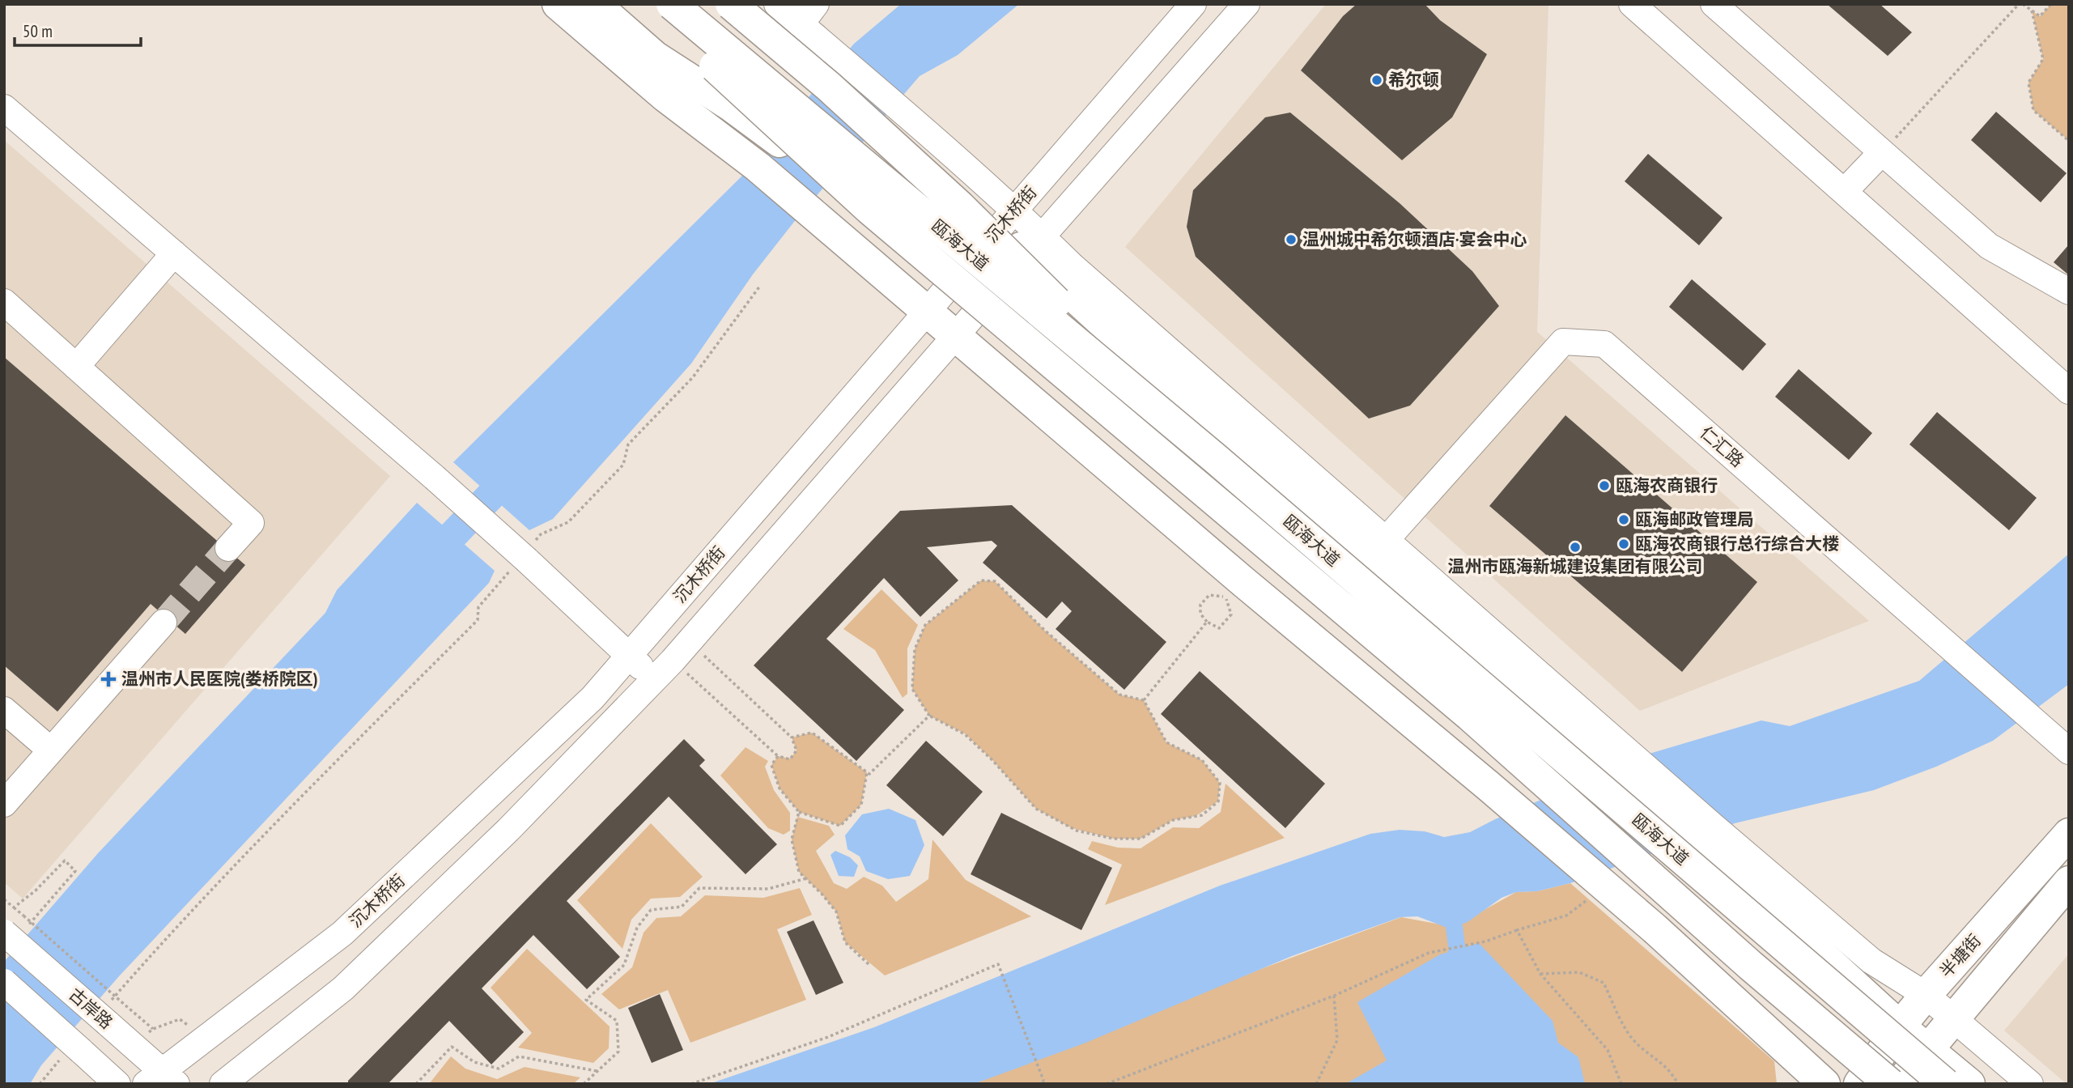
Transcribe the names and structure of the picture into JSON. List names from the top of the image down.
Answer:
{
  "streets": {
    "main road": ["瓯海大道", "半塘街"],
    "street": ["沉木桥街", "仁汇路", "古岸路"]
  },
  "crossings": [
    ["沉木桥街", "瓯海大道"],
    ["沉木桥街", "古岸路"],
    ["瓯海大道", "半塘街"]
  ],
  "places": {
    "other": [
      "希尔顿",
      "温州城中希尔顿酒店·宴会中心",
      "瓯海农商银行",
      "瓯海邮政管理局",
      "瓯海农商银行总行综合大楼",
      "温州市瓯海新城建设集团有限公司"
    ],
    "health": ["温州市人民医院(娄桥院区)"]
  },
  "scale_bar": "50 m"
}
